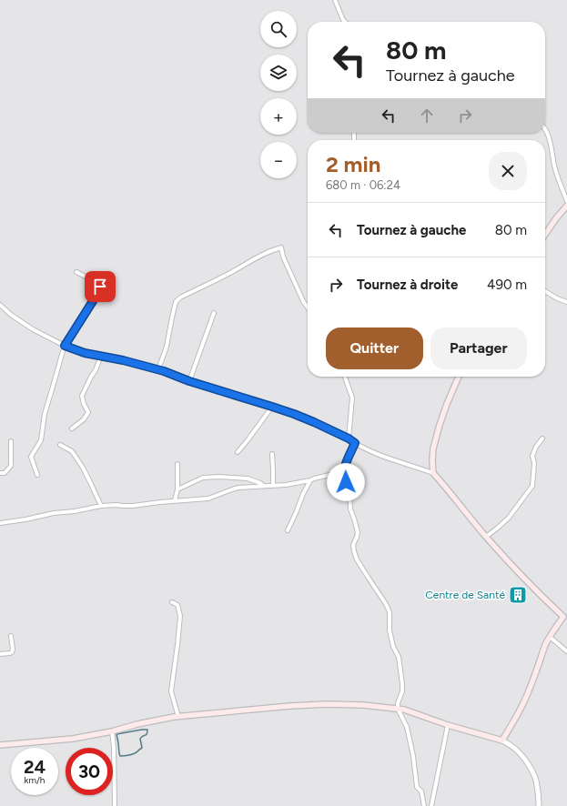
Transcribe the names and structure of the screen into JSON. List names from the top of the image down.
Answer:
{
  "places": {
    "building": ["Centre de Santé"]
  },
  "page": {
    "map_buttons": ["+", "−"],
    "turn": ["80 m", "Tournez à gauche"],
    "heading": ["2 min", "680 m · 06:24"],
    "list": [
      {
        "name": "Tournez à gauche",
        "value": "80 m"
      },
      {
        "name": "Tournez à droite",
        "value": "490 m"
      }
    ],
    "buttons": ["Quitter", "Partager"],
    "speed": "24 km/h",
    "limit": "30"
  }
}
